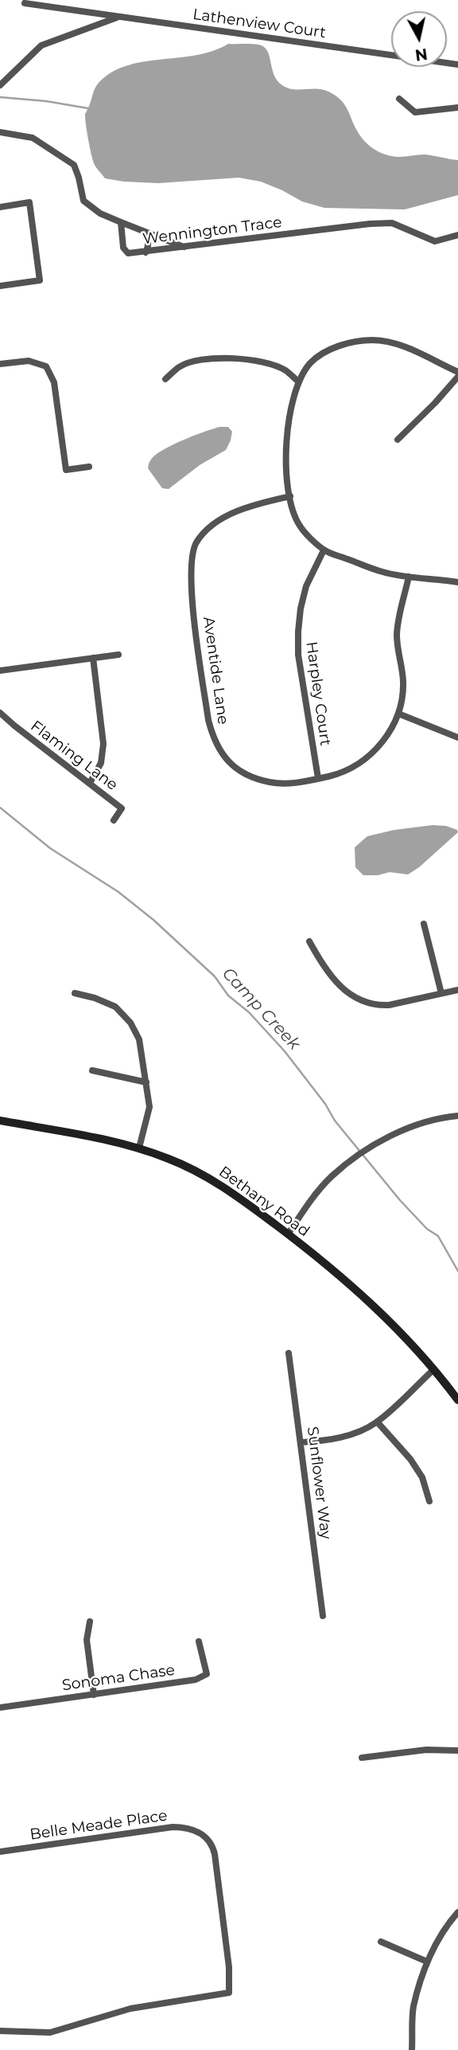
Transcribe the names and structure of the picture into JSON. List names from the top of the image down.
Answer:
{
  "streets": {
    "street": [
      "Lathenview Court",
      "Wennington Trace",
      "Aventide Lane",
      "Harpley Court",
      "Flaming Lane",
      "Bethany Road",
      "Sunflower Way",
      "Sonoma Chase",
      "Belle Meade Place"
    ]
  },
  "crossings": [
    ["Aventide Lane", "Harpley Court"]
  ],
  "water": ["Camp Creek"],
  "north": "bottom"
}
